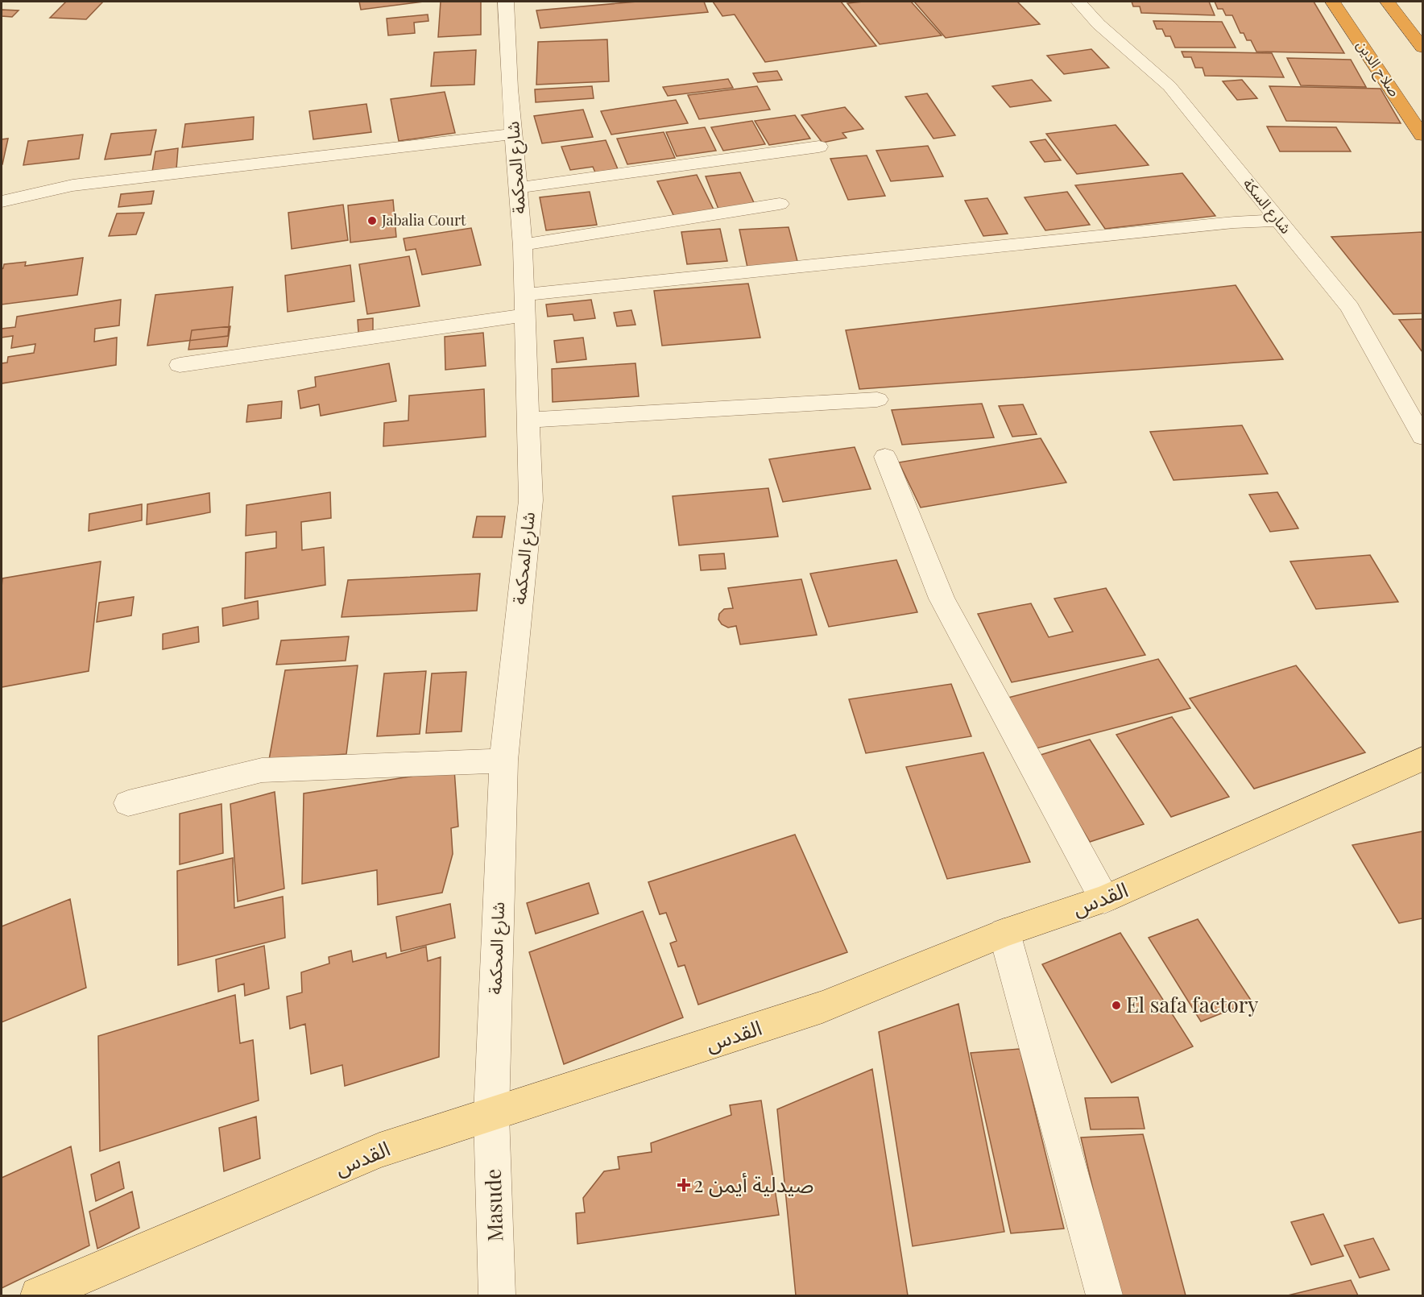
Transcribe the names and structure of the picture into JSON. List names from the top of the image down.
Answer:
{
  "streets": {
    "highway": ["صلاح الدين"],
    "main road": ["القدس"],
    "street": ["شارع المحكمة", "شارع السكة", "Masude"]
  },
  "crossings": [
    ["شارع المحكمة", "القدس"],
    ["شارع المحكمة", "Masude"],
    ["القدس", "Masude"]
  ],
  "places": {
    "other": ["Jabalia Court", "El safa factory"],
    "health": ["صيدلية أيمن 2"]
  }
}
